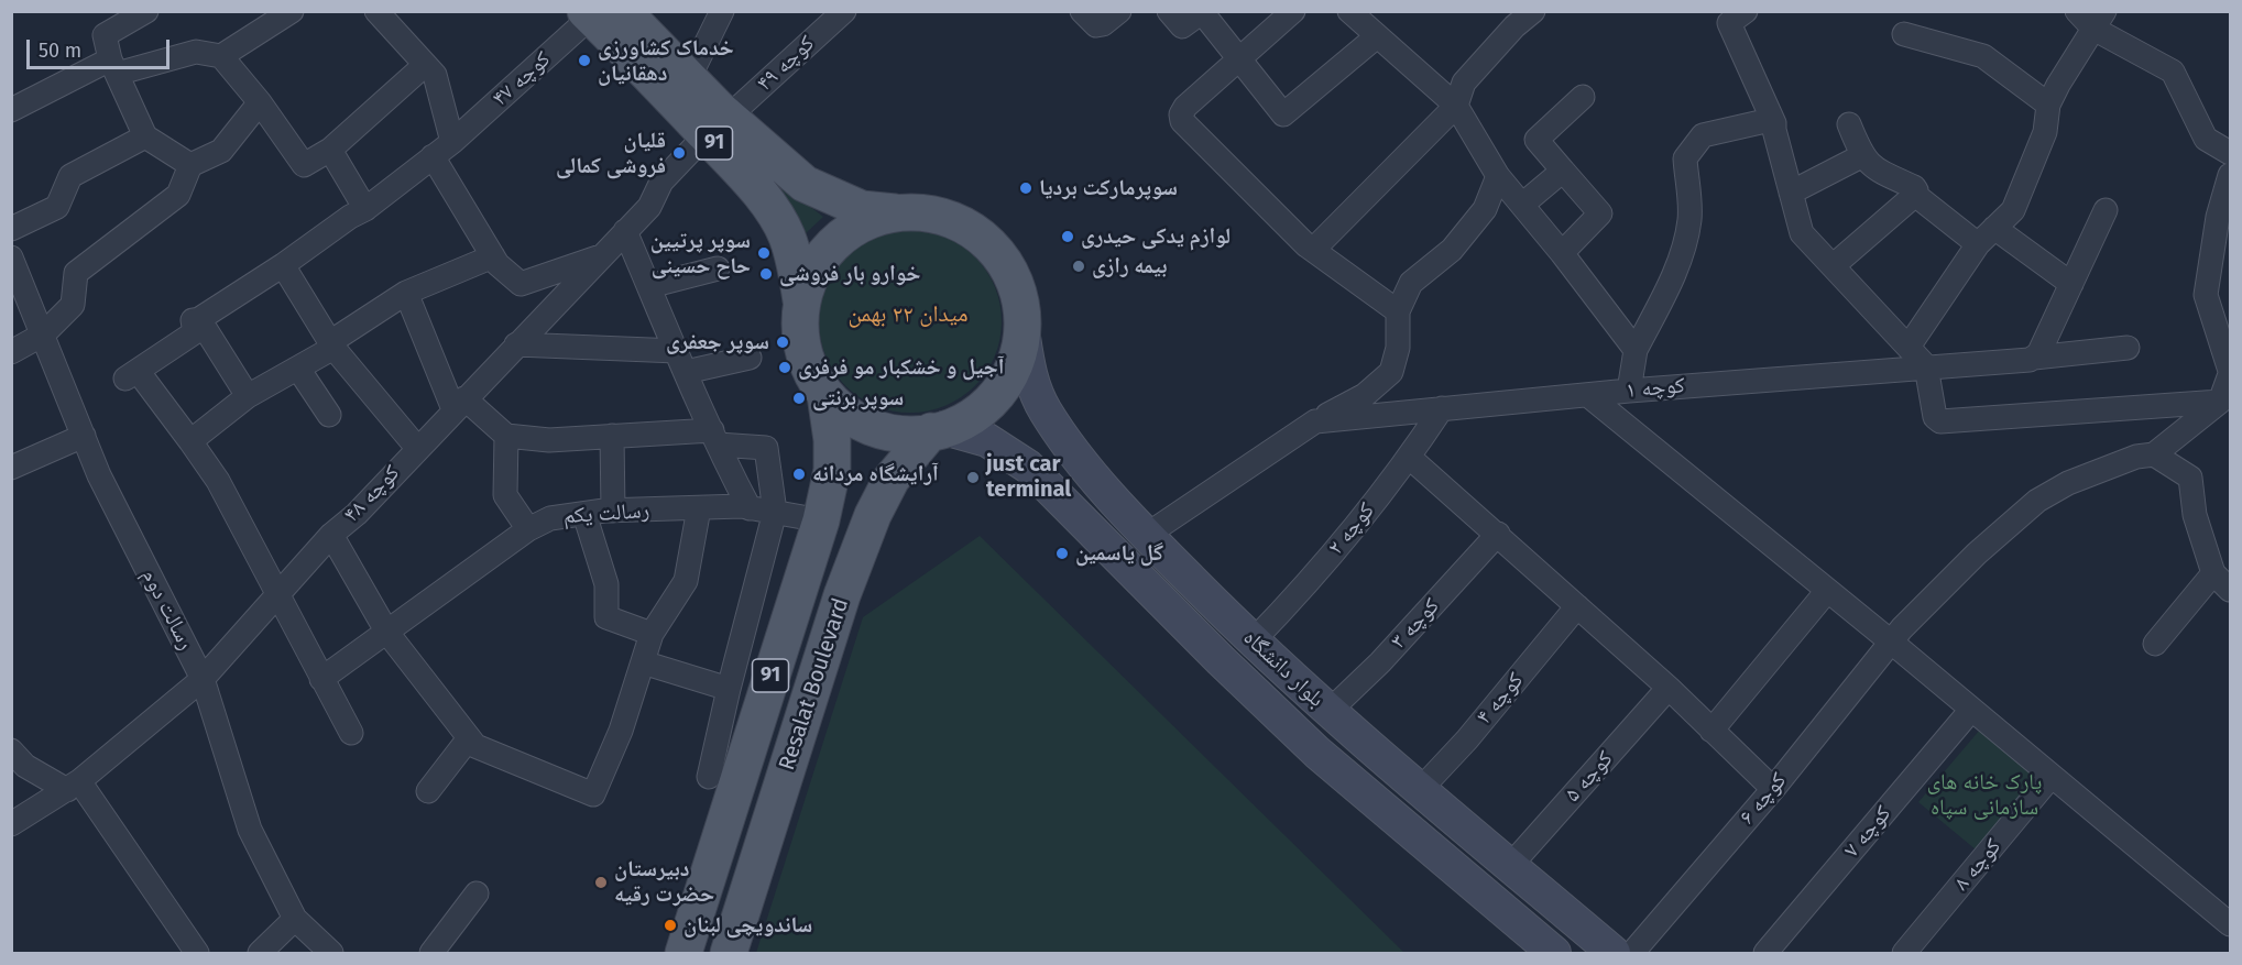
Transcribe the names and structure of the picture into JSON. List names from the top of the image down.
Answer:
{
  "streets": {
    "main road": ["91", "بلوار دانشگاه", "Resalat Boulevard"],
    "street": [
      "کوچه ۴۹",
      "کوچه ۴۷",
      "کوچه ۱",
      "کوچه ۴۸",
      "رسالت یکم",
      "کوچه ۲",
      "رسالت دوم",
      "کوچه ۳",
      "کوچه ۴",
      "کوچه ۵",
      "کوچه ۶",
      "کوچه ۷",
      "کوچه ۸"
    ]
  },
  "crossings": [
    ["کوچه ۴۹", "91"],
    ["کوچه ۴۹", "کوچه ۴۸"],
    ["کوچه ۴۷", "91"],
    ["91", "کوچه ۴۸"],
    ["91", "بلوار دانشگاه"],
    ["91", "Resalat Boulevard"],
    ["کوچه ۱", "کوچه ۲"],
    ["کوچه ۱", "بلوار دانشگاه"],
    ["کوچه ۴۸", "رسالت دوم"],
    ["رسالت یکم", "Resalat Boulevard"],
    ["کوچه ۲", "بلوار دانشگاه"],
    ["کوچه ۳", "بلوار دانشگاه"],
    ["بلوار دانشگاه", "Resalat Boulevard"],
    ["بلوار دانشگاه", "کوچه ۴"],
    ["بلوار دانشگاه", "کوچه ۵"]
  ],
  "districts": ["میدان ۲۲ بهمن"],
  "parks": ["پارک خانه های سازمانی سپاه"],
  "places": [
    "خدماک کشاورزی دهقانیان",
    "قلیان فروشی کمالی",
    "سوپرمارکت بردیا",
    "لوازم یدکی حیدری",
    "سوپر پرتیین حاح حسینی",
    "بیمه رازی",
    "خوارو بار فروشی",
    "سوپر جعفری",
    "آجیل و خشکبار مو فرفری",
    "سوپر برنتی",
    "آرایشگاه مردانه",
    "just car terminal",
    "گل یاسمین",
    "دبیرستان حضرت رقیه",
    "ساندویچی لبنان"
  ],
  "scale_bar": "50 m"
}
